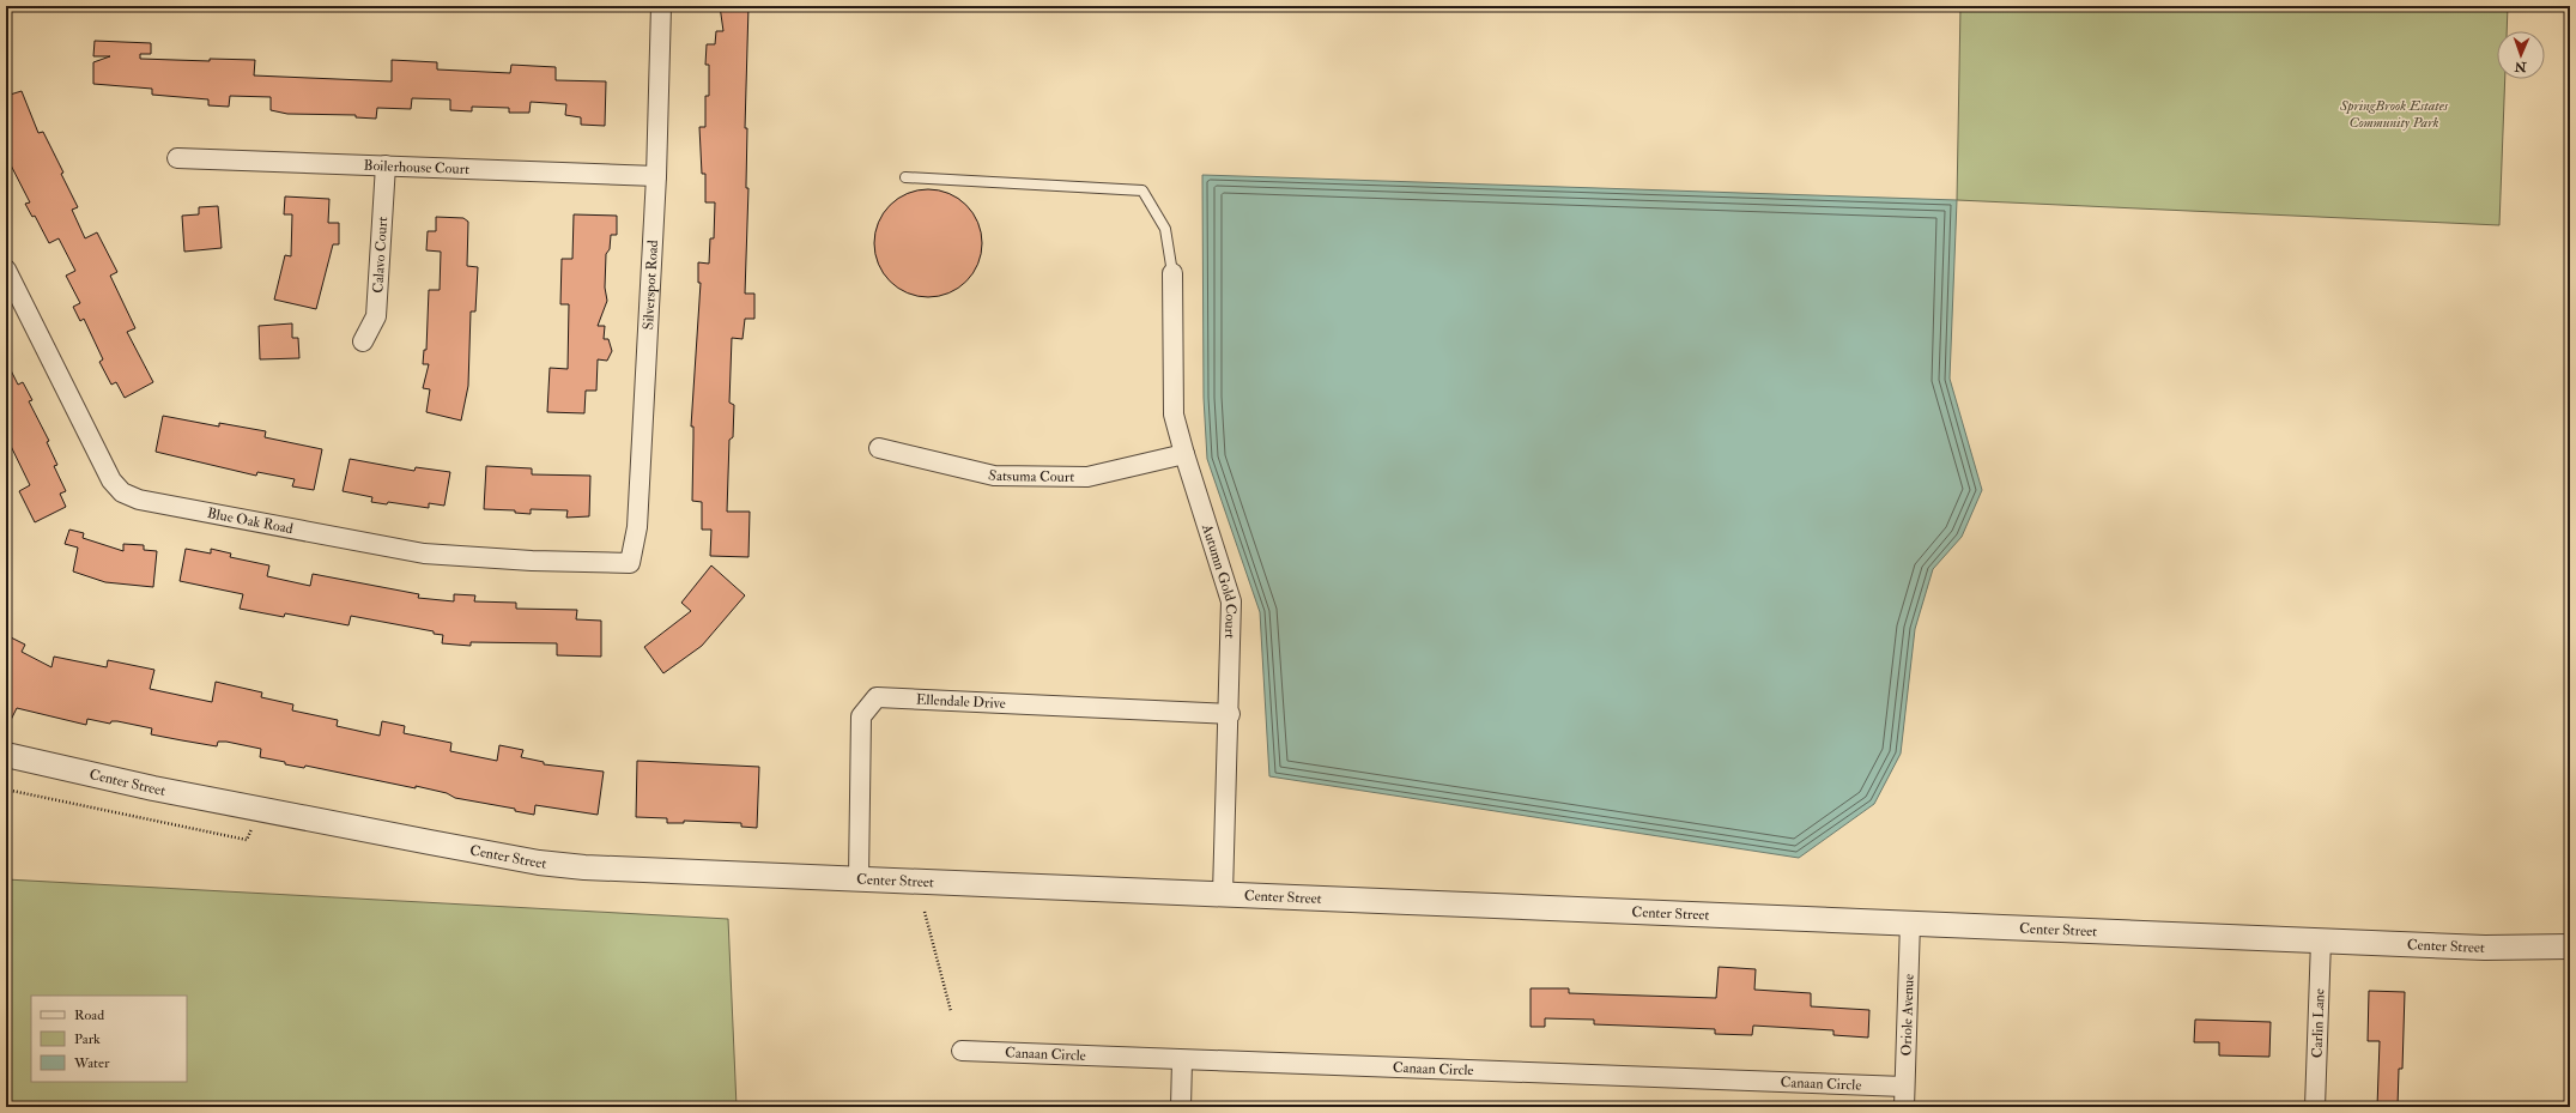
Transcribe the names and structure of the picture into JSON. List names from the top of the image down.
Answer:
{
  "streets": {
    "street": [
      "Boilerhouse Court",
      "Calavo Court",
      "Silverspot Road",
      "Satsuma Court",
      "Blue Oak Road",
      "Autumn Gold Court",
      "Ellendale Drive",
      "Center Street",
      "Oriole Avenue",
      "Carlin Lane",
      "Canaan Circle"
    ]
  },
  "crossings": [
    ["Boilerhouse Court", "Calavo Court"],
    ["Boilerhouse Court", "Silverspot Road"],
    ["Silverspot Road", "Blue Oak Road"],
    ["Satsuma Court", "Autumn Gold Court"],
    ["Autumn Gold Court", "Ellendale Drive"],
    ["Autumn Gold Court", "Center Street"],
    ["Ellendale Drive", "Center Street"],
    ["Center Street", "Oriole Avenue"],
    ["Center Street", "Carlin Lane"],
    ["Oriole Avenue", "Canaan Circle"]
  ],
  "parks": ["SpringBrook Estates Community Park"],
  "legend": ["Road", "Park", "Water"],
  "north": "bottom"
}
